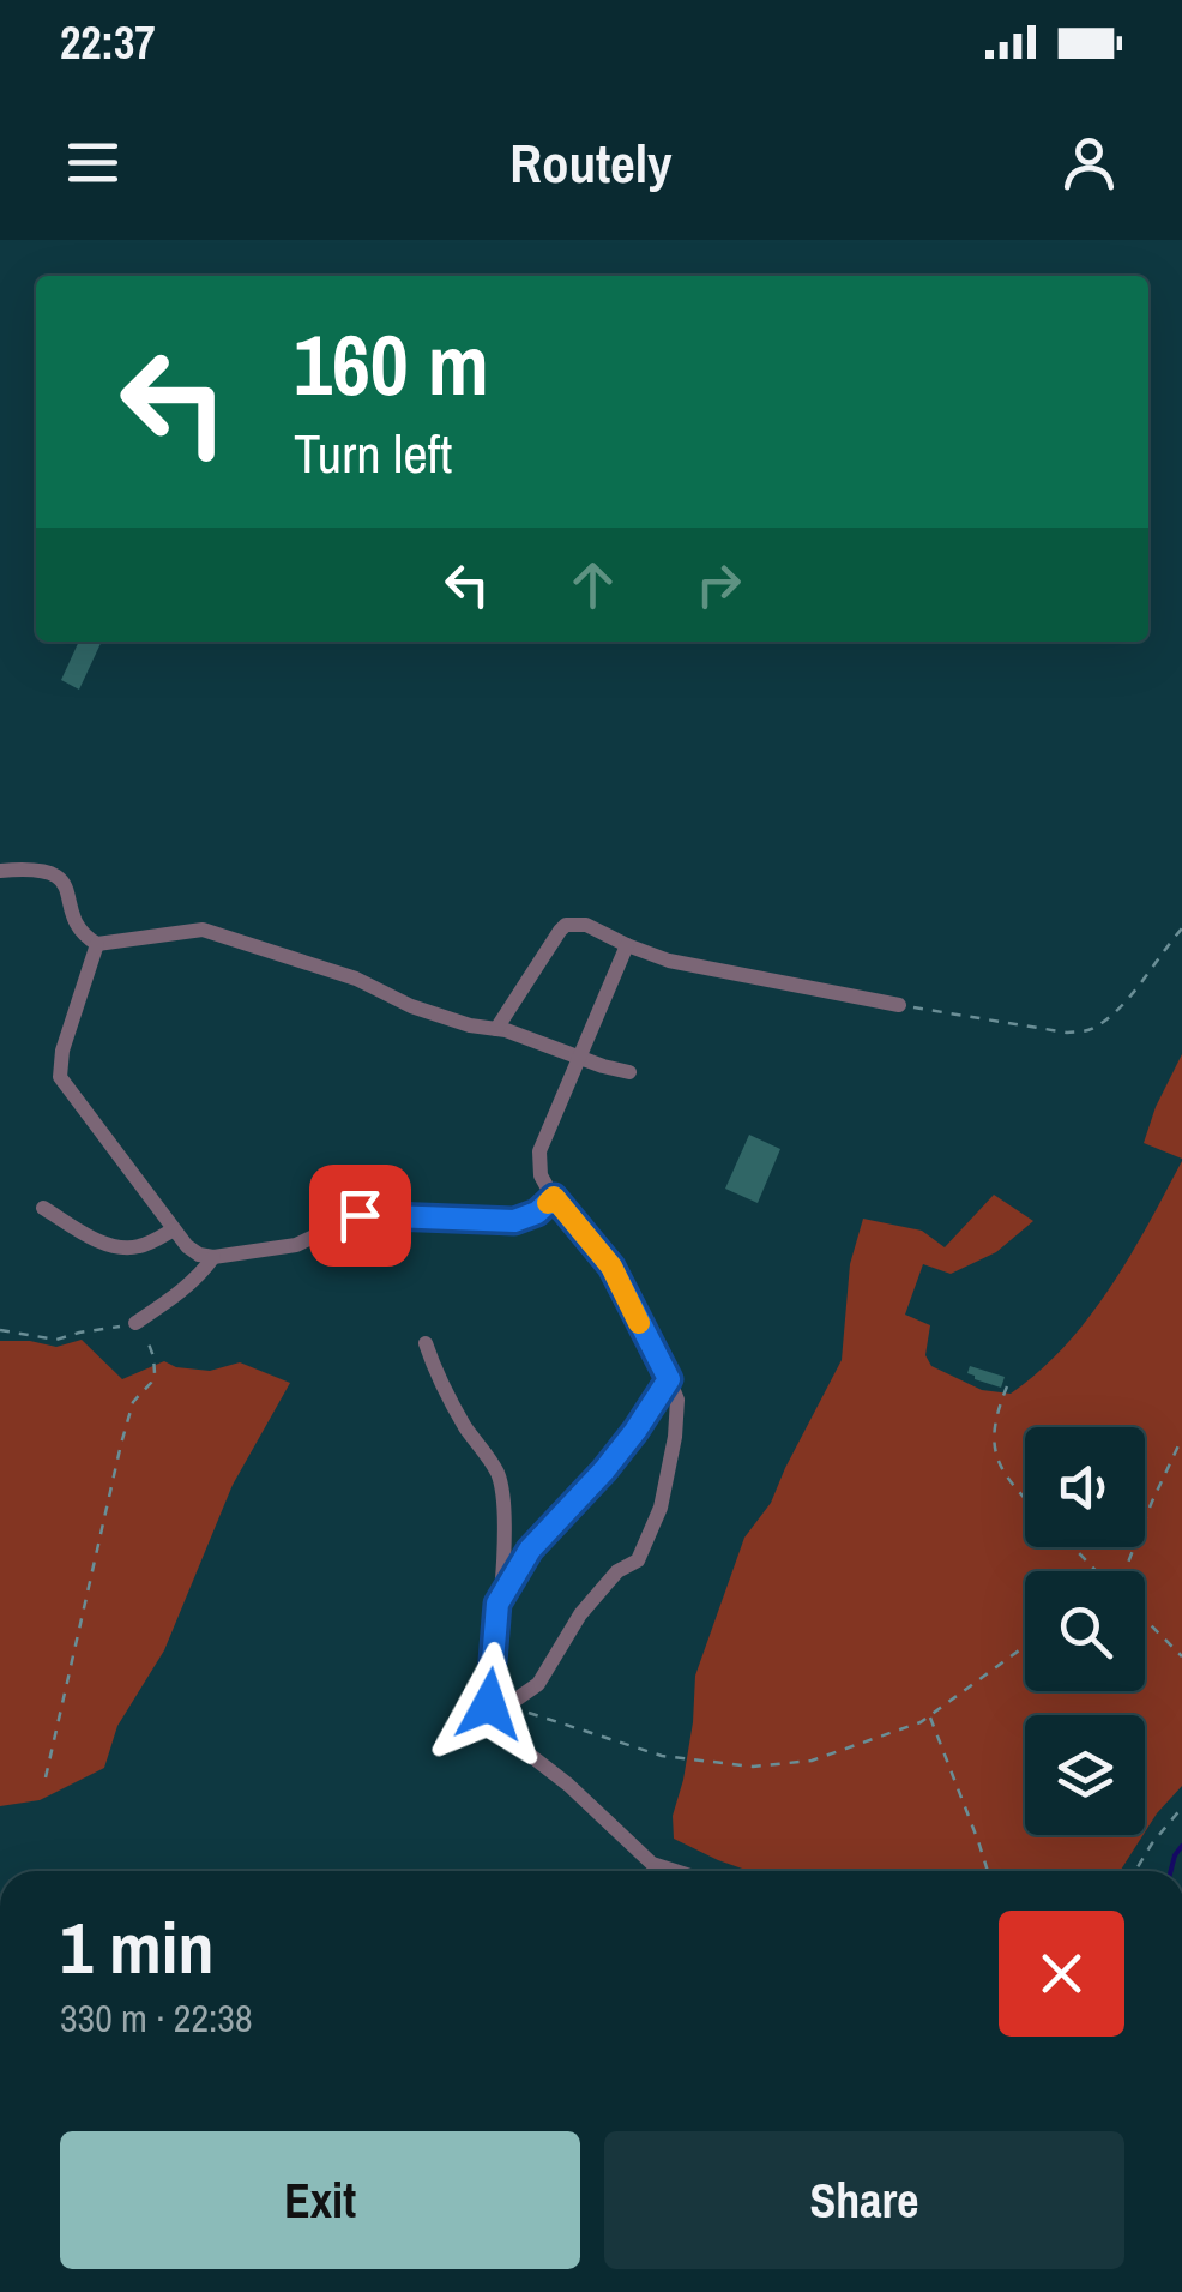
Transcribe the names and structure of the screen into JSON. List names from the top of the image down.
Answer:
{
  "page": {
    "status": "22:37",
    "header": "Routely",
    "turn": ["160 m", "Turn left"],
    "heading": ["1 min", "330 m · 22:38"],
    "buttons": ["Exit", "Share"]
  }
}
